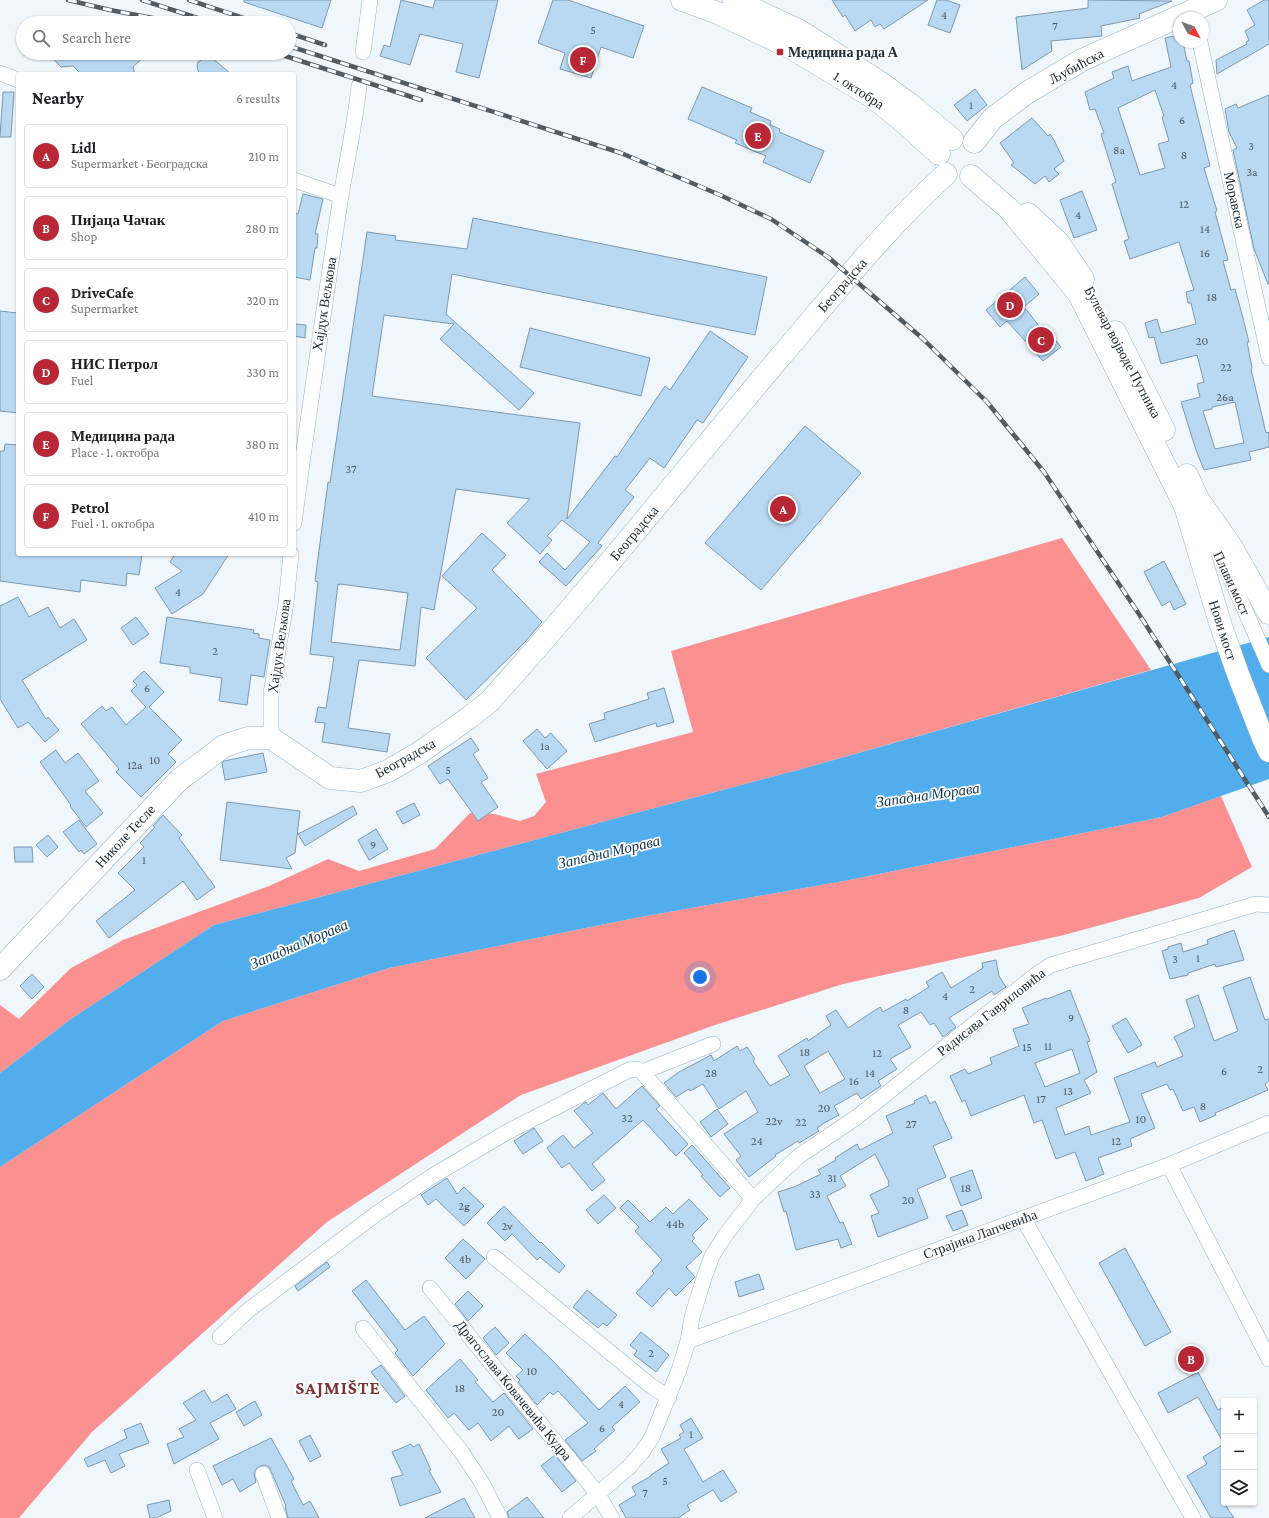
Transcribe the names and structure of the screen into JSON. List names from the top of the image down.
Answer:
{
  "streets": {
    "street": [
      "Љубићска",
      "1. октобра",
      "Моравска",
      "Београдска",
      "Хајдук Вељкова",
      "Булевар војводе Путника",
      "Плави мост",
      "Нови мост",
      "Николе Тесле",
      "Радисава Гавриловића",
      "Страјина Лапчевића",
      "Драгослава Ковачевића Кудра"
    ]
  },
  "crossings": [
    ["Љубићска", "1. октобра"],
    ["Љубићска", "Београдска"],
    ["Љубићска", "Булевар војводе Путника"],
    ["1. октобра", "Београдска"],
    ["1. октобра", "Булевар војводе Путника"],
    ["Београдска", "Хајдук Вељкова"],
    ["Београдска", "Булевар војводе Путника"],
    ["Београдска", "Николе Тесле"],
    ["Хајдук Вељкова", "Николе Тесле"],
    ["Булевар војводе Путника", "Плави мост"],
    ["Булевар војводе Путника", "Нови мост"],
    ["Плави мост", "Нови мост"],
    ["Радисава Гавриловића", "Страјина Лапчевића"]
  ],
  "districts": ["SAJMIŠTE"],
  "water": ["Западна Морава"],
  "places": {
    "transit": ["Медицина рада А"]
  },
  "house_numbers": [
    "4",
    "7",
    "5",
    "4",
    "1",
    "6",
    "3",
    "8a",
    "8",
    "3a",
    "12",
    "4",
    "14",
    "16",
    "18",
    "20",
    "22",
    "26a",
    "37",
    "4",
    "2",
    "6",
    "1a",
    "10",
    "12a",
    "5",
    "9",
    "1",
    "1",
    "3",
    "2",
    "4",
    "8",
    "9",
    "11",
    "15",
    "18",
    "12",
    "2",
    "6",
    "28",
    "14",
    "16",
    "13",
    "17",
    "8",
    "20",
    "32",
    "10",
    "22v",
    "22",
    "27",
    "24",
    "12",
    "31",
    "18",
    "33",
    "20",
    "2g",
    "44b",
    "2v",
    "4b",
    "2",
    "10",
    "18",
    "4",
    "20",
    "6",
    "1",
    "5",
    "7"
  ],
  "north": "bottom right",
  "page": {
    "search": "Search here",
    "pins": [
      "F",
      "E",
      "D",
      "C",
      "A",
      "B"
    ],
    "heading": ["Nearby", "6 results"],
    "list": [
      {
        "mark": "A",
        "name": "Lidl",
        "note": "Supermarket · Београдска",
        "value": "210 m"
      },
      {
        "mark": "B",
        "name": "Пијаца Чачак",
        "note": "Shop",
        "value": "280 m"
      },
      {
        "mark": "C",
        "name": "DriveCafe",
        "note": "Supermarket",
        "value": "320 m"
      },
      {
        "mark": "D",
        "name": "НИС Петрол",
        "note": "Fuel",
        "value": "330 m"
      },
      {
        "mark": "E",
        "name": "Медицина рада",
        "note": "Place · 1. октобра",
        "value": "380 m"
      },
      {
        "mark": "F",
        "name": "Petrol",
        "note": "Fuel · 1. октобра",
        "value": "410 m"
      }
    ],
    "map_buttons": ["+", "−"]
  }
}
